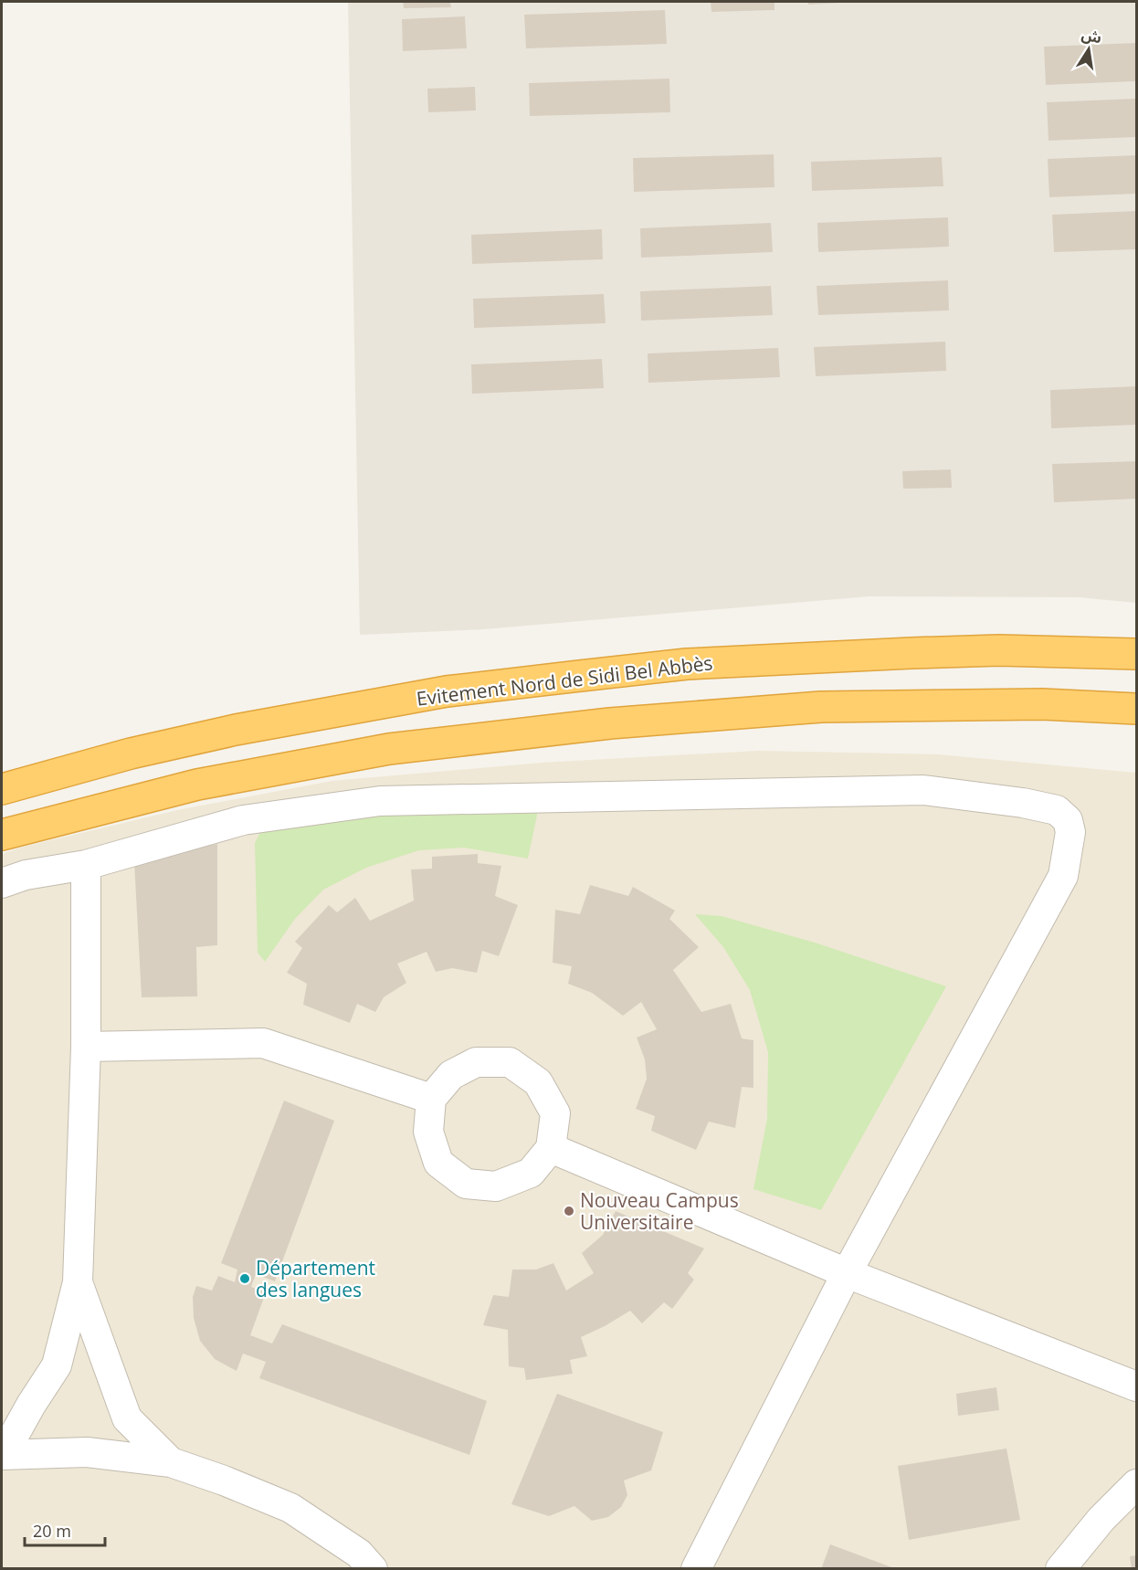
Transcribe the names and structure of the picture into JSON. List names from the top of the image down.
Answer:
{
  "streets": {
    "highway": ["Evitement Nord de Sidi Bel Abbès"]
  },
  "places": ["Nouveau Campus Universitaire", "Département des langues"],
  "scale_bar": "20 m",
  "north": "top"
}
